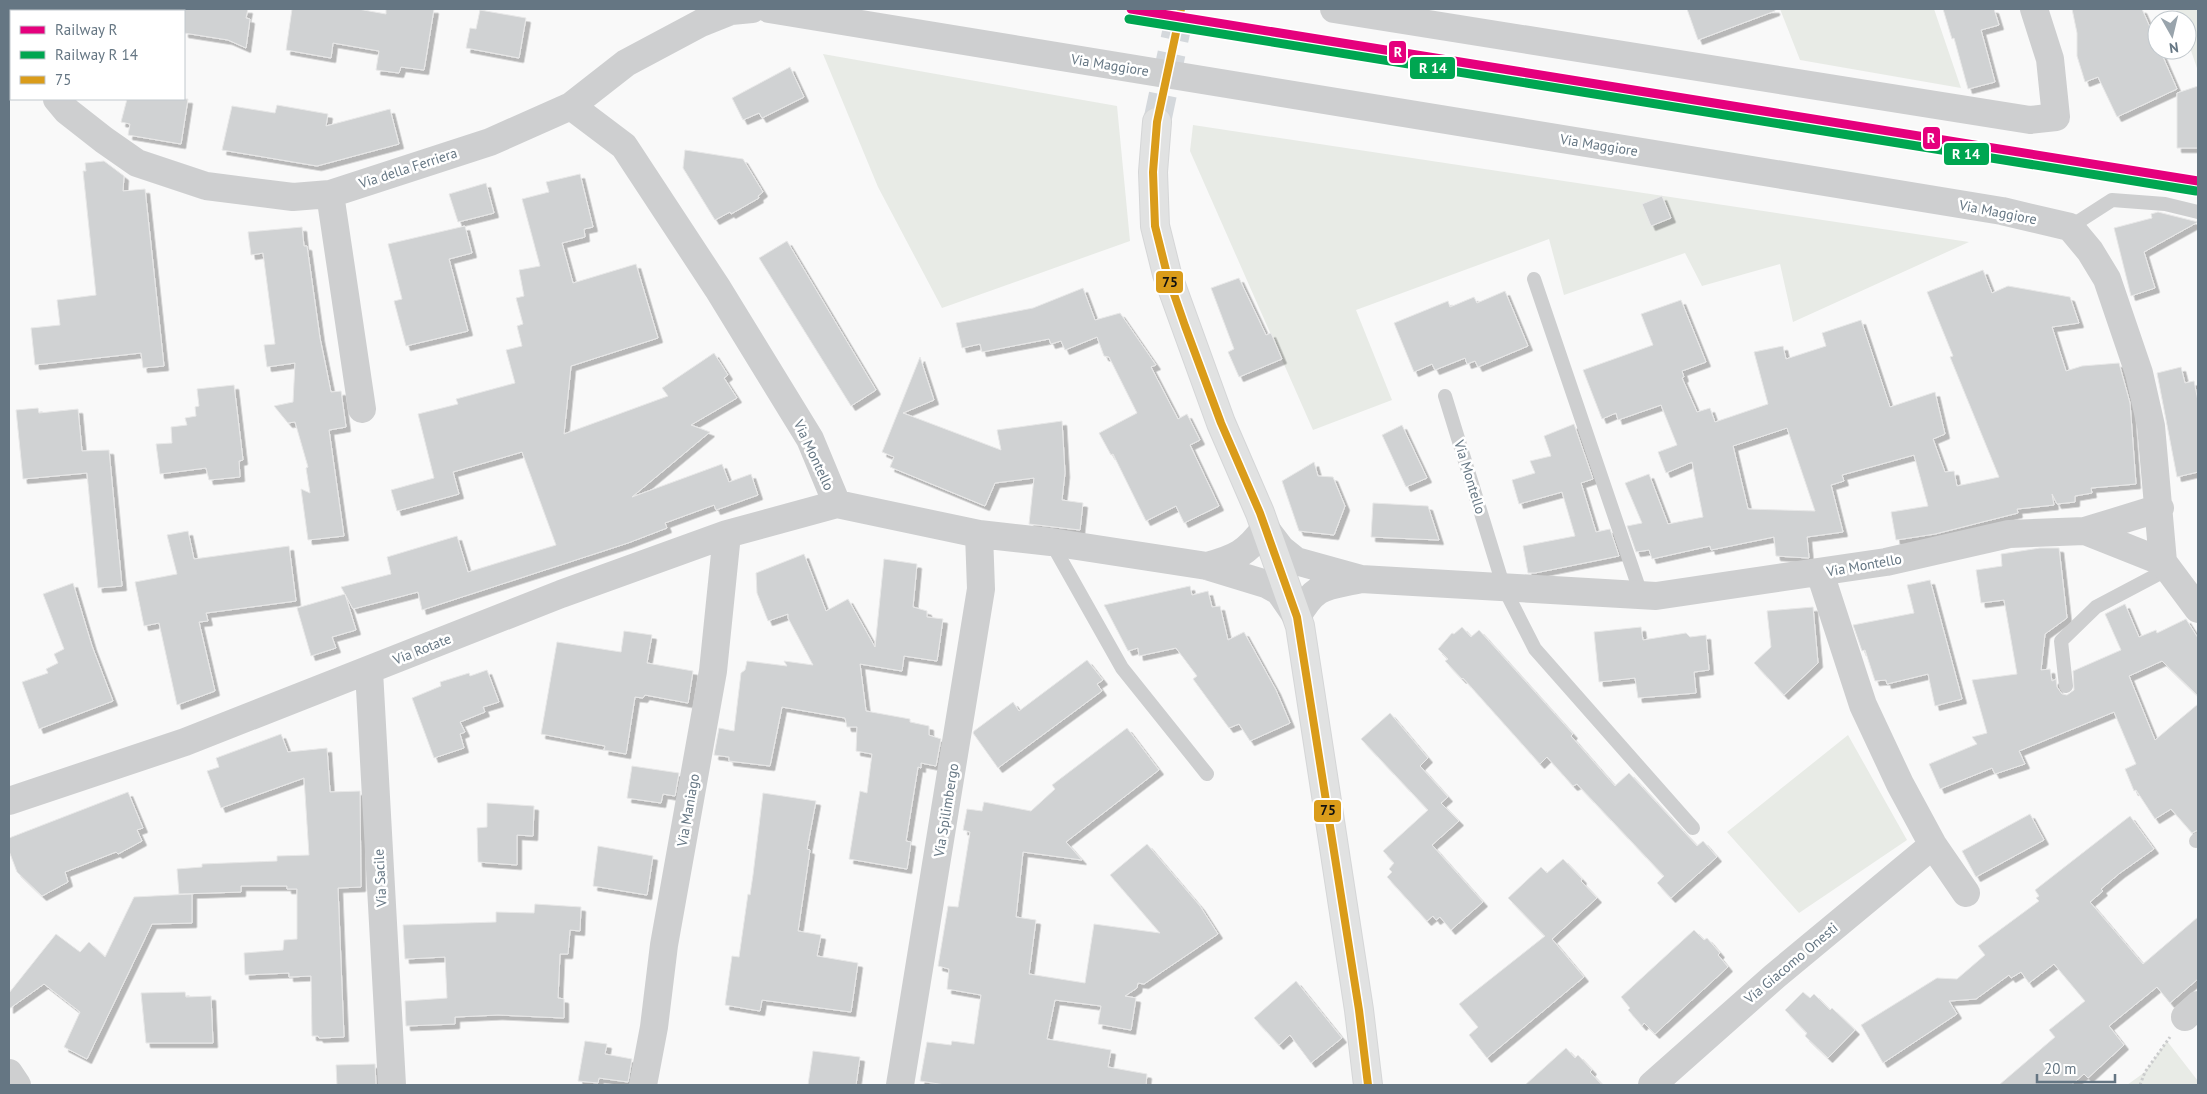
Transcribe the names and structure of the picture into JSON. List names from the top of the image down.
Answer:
{
  "streets": {
    "street": [
      "Via Maggiore",
      "Via della Ferriera",
      "Via Montello",
      "Via Rotate",
      "Via Maniago",
      "Via Spilimbergo",
      "Via Sacile",
      "Via Giacomo Onesti"
    ]
  },
  "crossings": [
    ["Via della Ferriera", "Via Montello"],
    ["Via Montello", "Via Rotate"],
    ["Via Montello", "Via Spilimbergo"],
    ["Via Rotate", "Via Maniago"],
    ["Via Rotate", "Via Sacile"]
  ],
  "lines": ["rail line R", "transit line 75"],
  "legend": ["Railway R", "Railway R 14", "75"],
  "scale_bar": "20 m",
  "north": "bottom"
}
